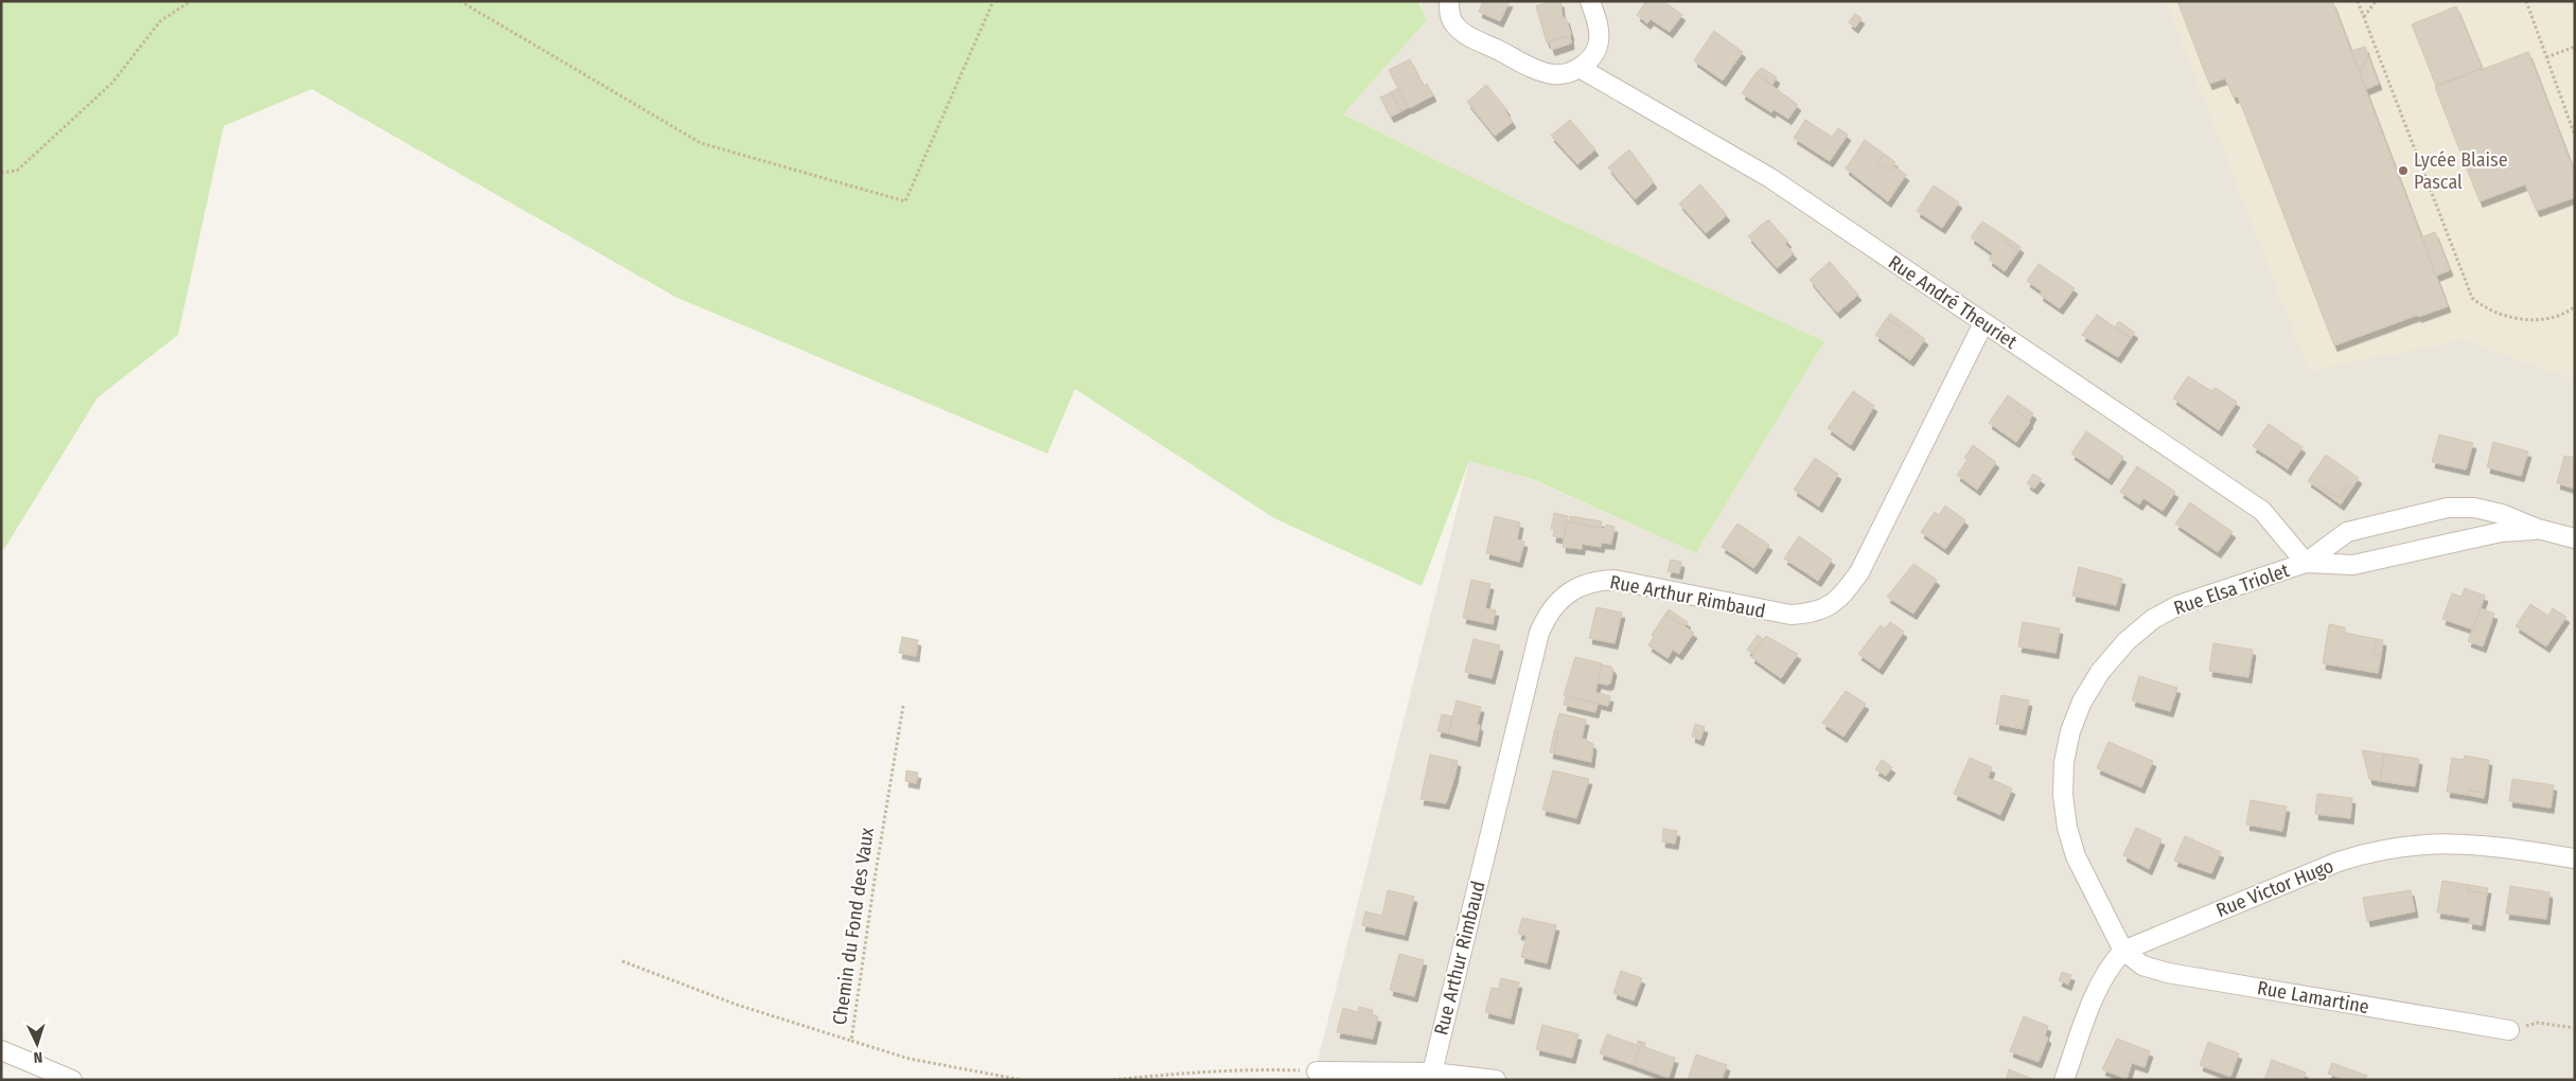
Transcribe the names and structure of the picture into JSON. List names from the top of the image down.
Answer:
{
  "streets": {
    "street": [
      "Rue André Theuriet",
      "Rue Elsa Triolet",
      "Rue Arthur Rimbaud",
      "Rue Victor Hugo",
      "Rue Lamartine"
    ],
    "path": ["Chemin du Fond des Vaux"]
  },
  "crossings": [
    ["Rue André Theuriet", "Rue Elsa Triolet"],
    ["Rue André Theuriet", "Rue Arthur Rimbaud"],
    ["Rue Elsa Triolet", "Rue Victor Hugo"],
    ["Rue Elsa Triolet", "Rue Lamartine"],
    ["Rue Victor Hugo", "Rue Lamartine"]
  ],
  "places": ["Lycée Blaise Pascal"],
  "north": "bottom"
}
